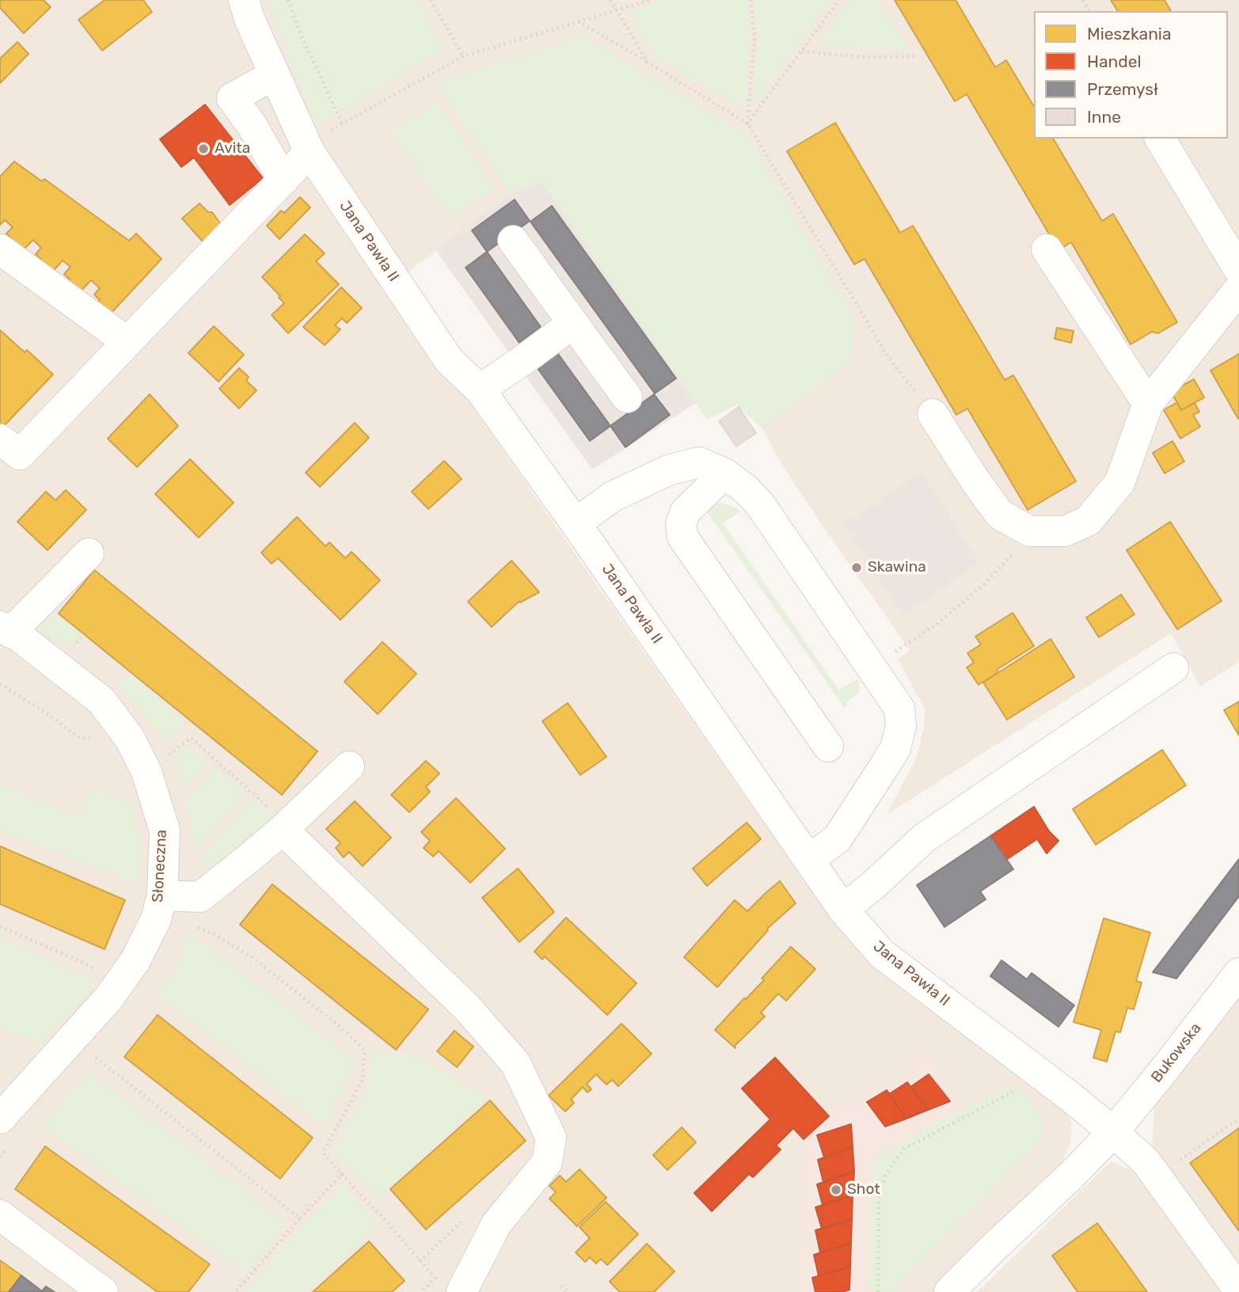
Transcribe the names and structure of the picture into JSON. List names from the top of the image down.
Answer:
{
  "streets": {
    "street": ["Jana Pawła II", "Słoneczna", "Bukowska"]
  },
  "crossings": [
    ["Jana Pawła II", "Bukowska"]
  ],
  "places": ["Avita", "Skawina", "Shot"],
  "legend": [
    "Mieszkania",
    "Handel",
    "Przemysł",
    "Inne"
  ]
}
